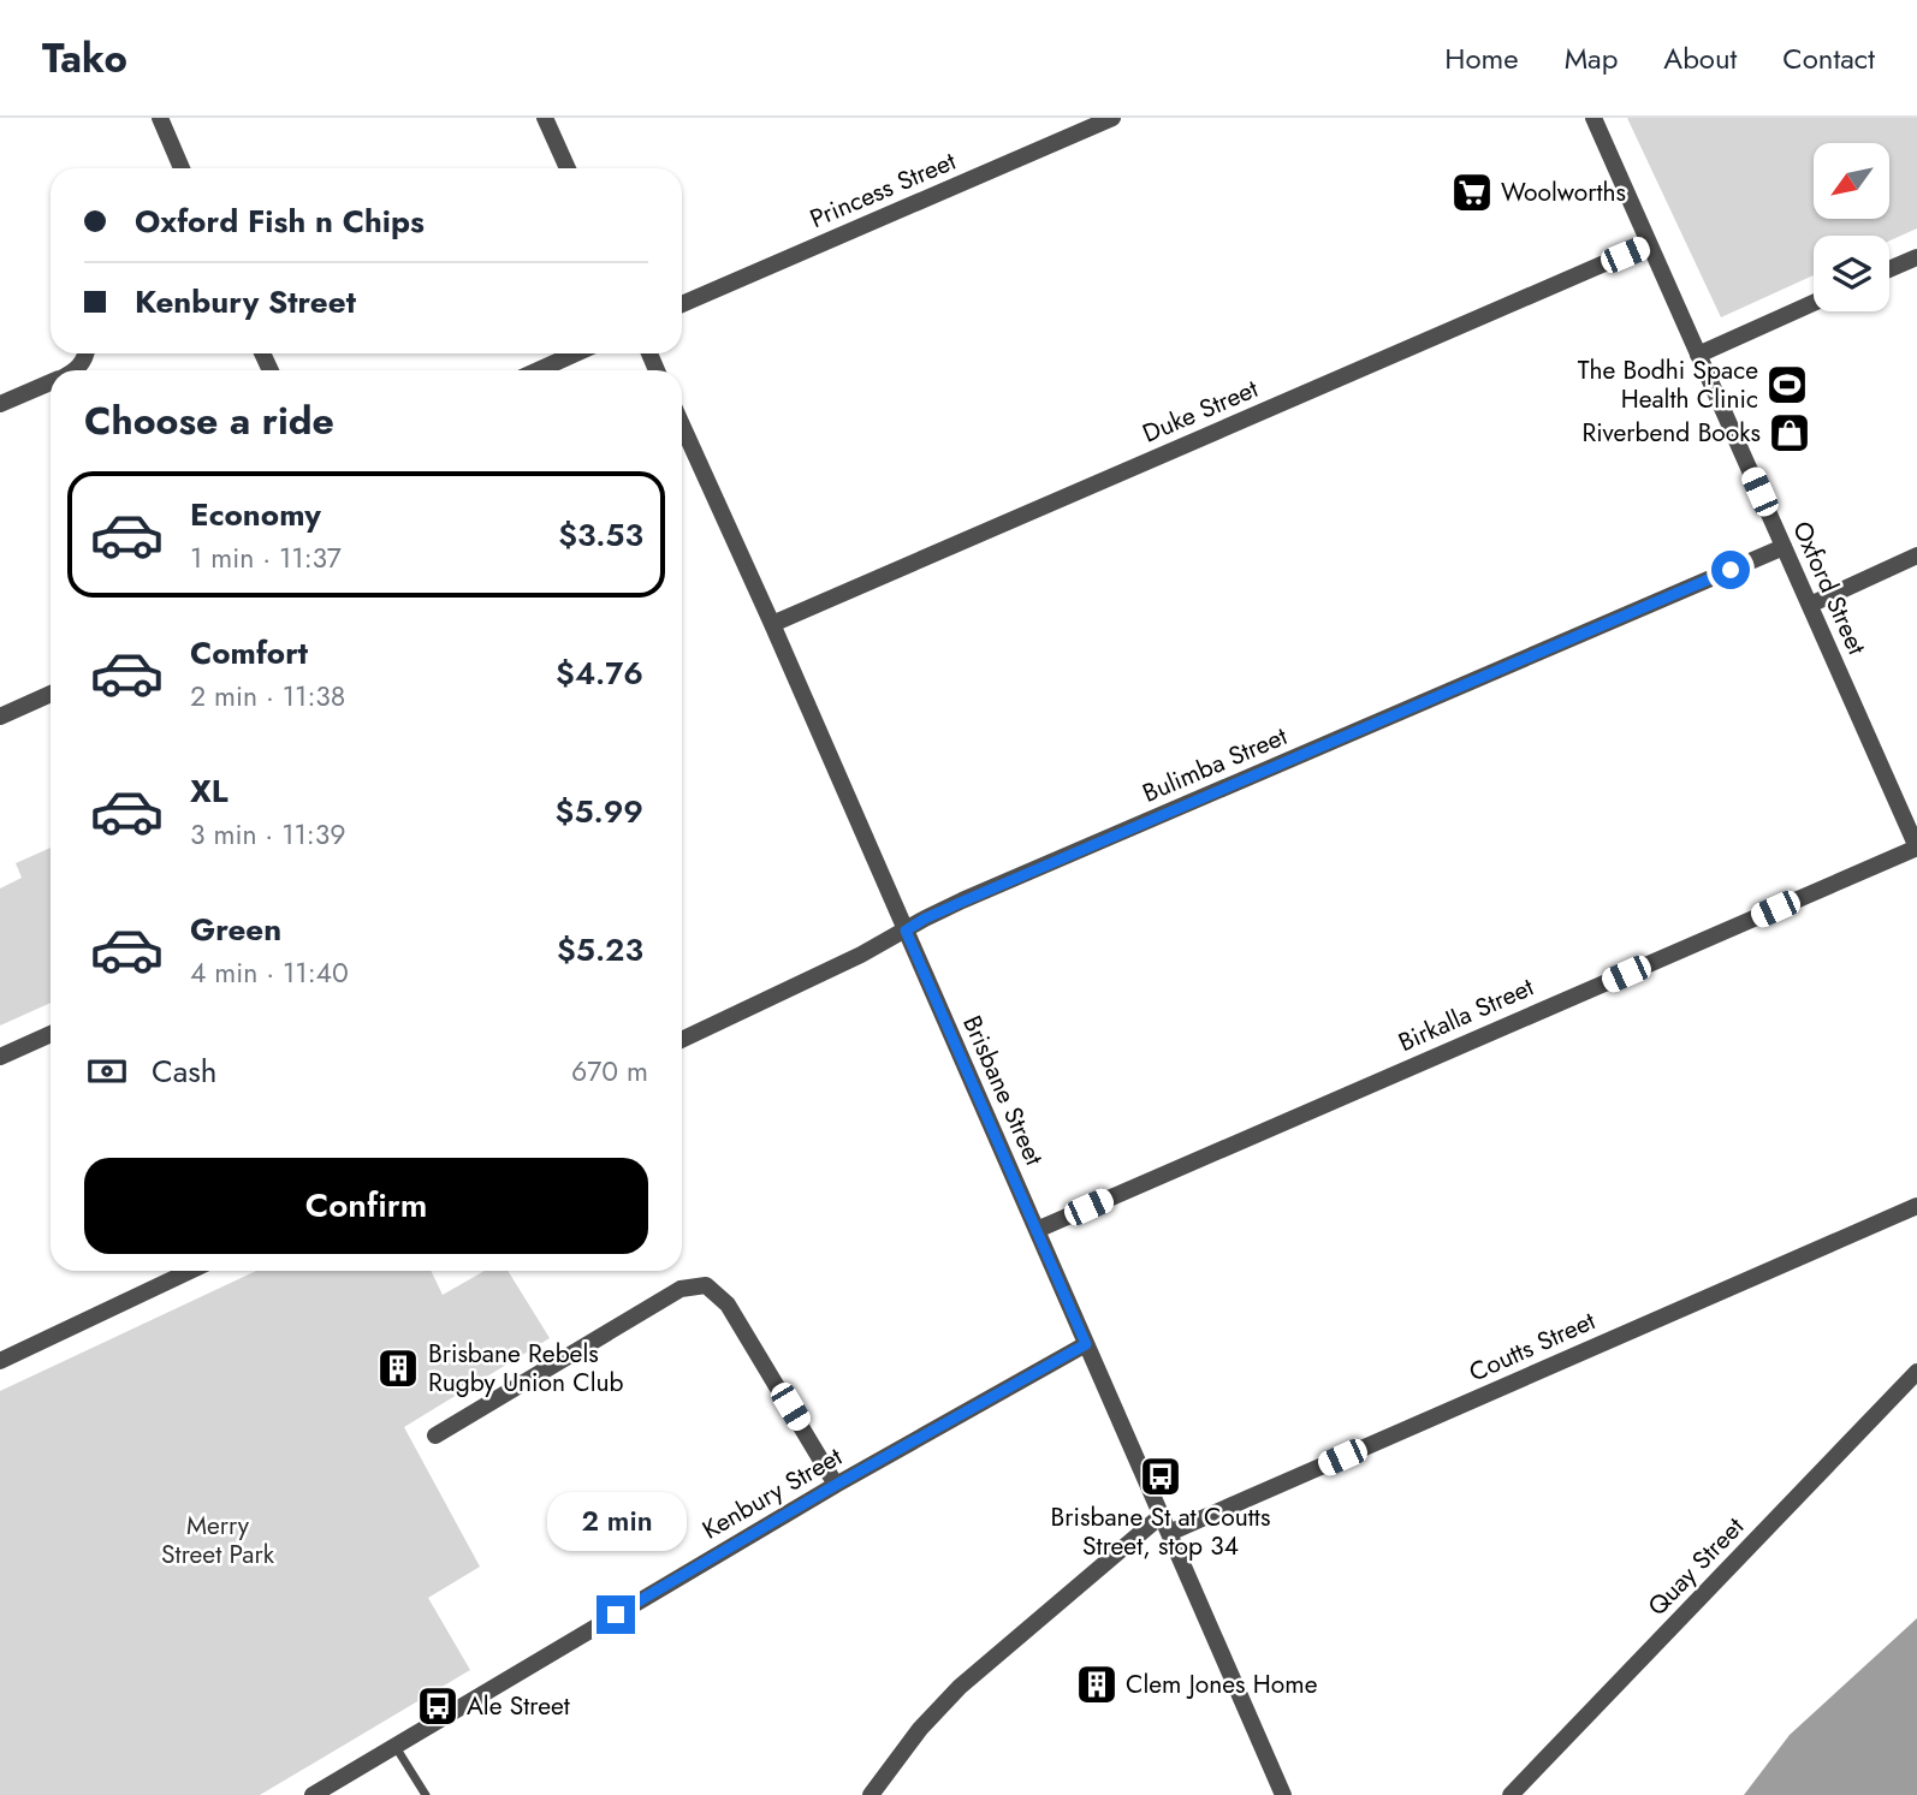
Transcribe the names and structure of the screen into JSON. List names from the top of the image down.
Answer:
{
  "streets": {
    "street": [
      "Princess Street",
      "Duke Street",
      "Oxford Street",
      "Bulimba Street",
      "Birkalla Street",
      "Brisbane Street",
      "Coutts Street",
      "Kenbury Street",
      "Quay Street"
    ]
  },
  "crossings": [
    ["Duke Street", "Oxford Street"],
    ["Duke Street", "Brisbane Street"],
    ["Oxford Street", "Bulimba Street"],
    ["Oxford Street", "Birkalla Street"],
    ["Bulimba Street", "Brisbane Street"],
    ["Birkalla Street", "Brisbane Street"],
    ["Brisbane Street", "Coutts Street"],
    ["Brisbane Street", "Kenbury Street"]
  ],
  "parks": ["Merry Street Park"],
  "places": {
    "supermarket": ["Woolworths"],
    "sports": ["The Bodhi Space Health Clinic"],
    "shop": ["Riverbend Books"],
    "building": ["Brisbane Rebels Rugby Union Club", "Clem Jones Home"],
    "bus stop": ["Brisbane St at Coutts Street, stop 34", "Ale Street"]
  },
  "north": "bottom left",
  "page": {
    "header": "Tako",
    "nav": [
      "Home",
      "Map",
      "About",
      "Contact"
    ],
    "banner": ["Oxford Fish n Chips", "Kenbury Street"],
    "heading": "Choose a ride",
    "list": [
      {
        "name": "Economy",
        "note": "1 min · 11:37",
        "value": "$3.53"
      },
      {
        "name": "Comfort",
        "note": "2 min · 11:38",
        "value": "$4.76"
      },
      {
        "name": "XL",
        "note": "3 min · 11:39",
        "value": "$5.99"
      },
      {
        "name": "Green",
        "note": "4 min · 11:40",
        "value": "$5.23"
      }
    ],
    "pay": ["Cash", "670 m"],
    "buttons": "Confirm",
    "bubble": "2 min"
  }
}
